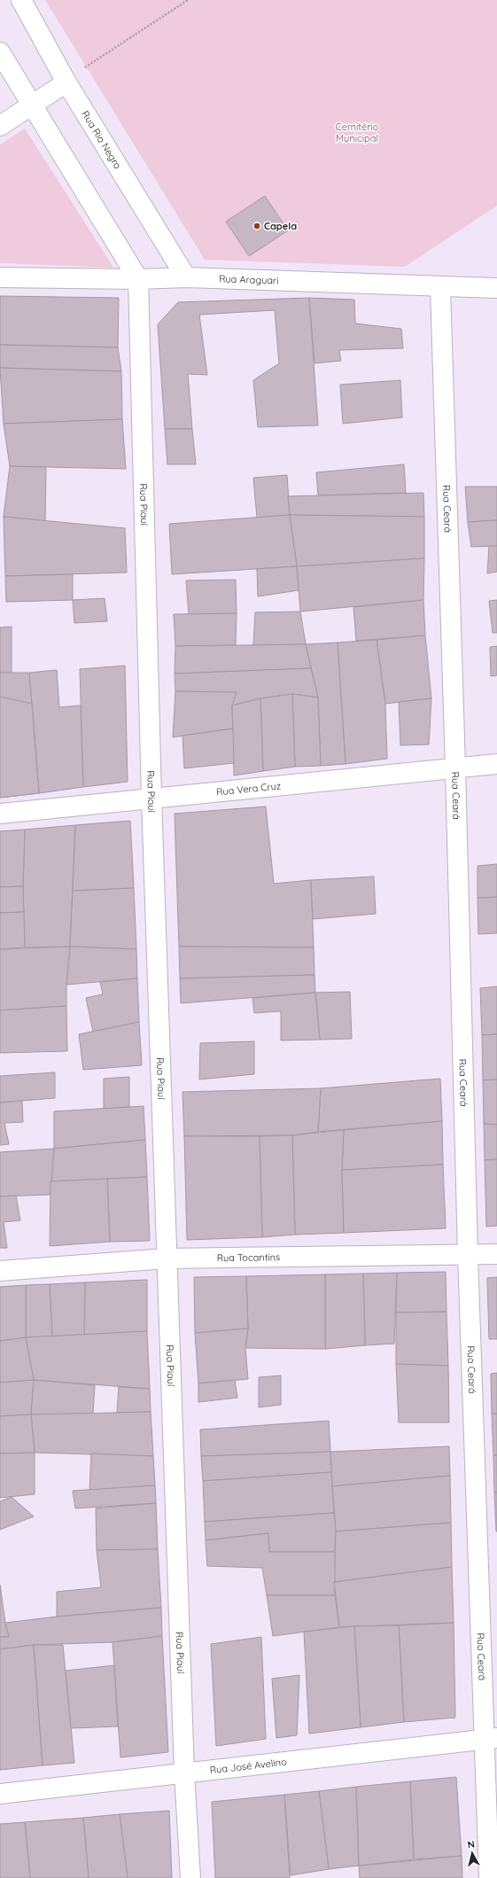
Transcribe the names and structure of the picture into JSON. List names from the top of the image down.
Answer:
{
  "streets": {
    "street": [
      "Rua Rio Negro",
      "Rua Araguari",
      "Rua Piauí",
      "Rua Ceará",
      "Rua Vera Cruz",
      "Rua Tocantins",
      "Rua José Avelino"
    ]
  },
  "crossings": [
    ["Rua Rio Negro", "Rua Araguari"],
    ["Rua Araguari", "Rua Piauí"],
    ["Rua Araguari", "Rua Ceará"],
    ["Rua Piauí", "Rua Vera Cruz"],
    ["Rua Piauí", "Rua Tocantins"],
    ["Rua Piauí", "Rua José Avelino"],
    ["Rua Ceará", "Rua Vera Cruz"],
    ["Rua Ceará", "Rua Tocantins"],
    ["Rua Ceará", "Rua José Avelino"]
  ],
  "parks": ["Cemitério Municipal"],
  "places": ["Capela"],
  "north": "top"
}
